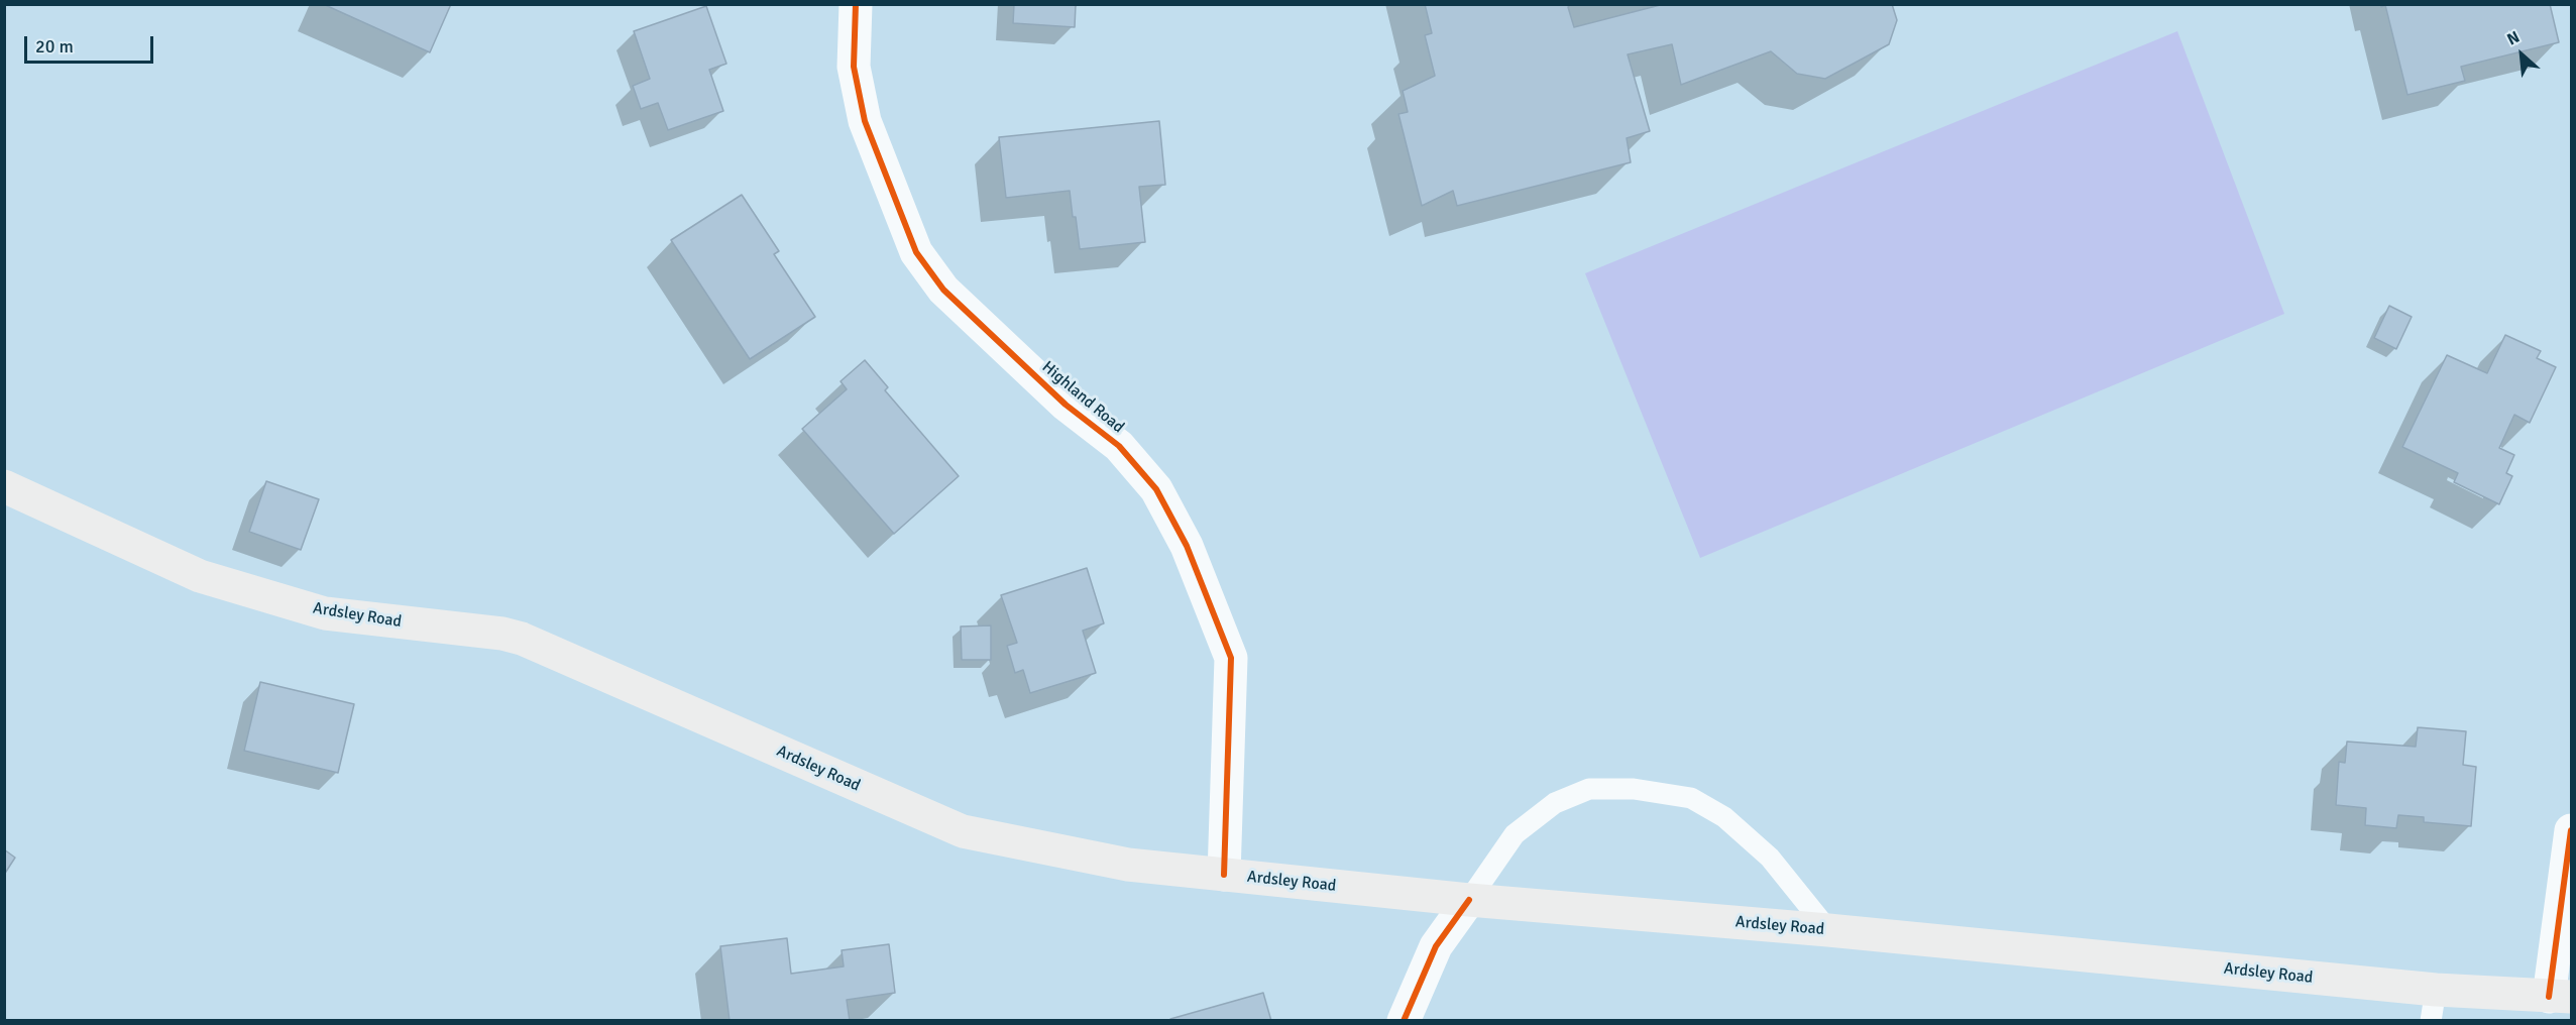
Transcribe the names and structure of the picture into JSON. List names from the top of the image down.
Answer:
{
  "streets": {
    "main road": ["Ardsley Road"],
    "street": ["Highland Road"]
  },
  "crossings": [
    ["Highland Road", "Ardsley Road"]
  ],
  "scale_bar": "20 m",
  "north": "top left"
}
